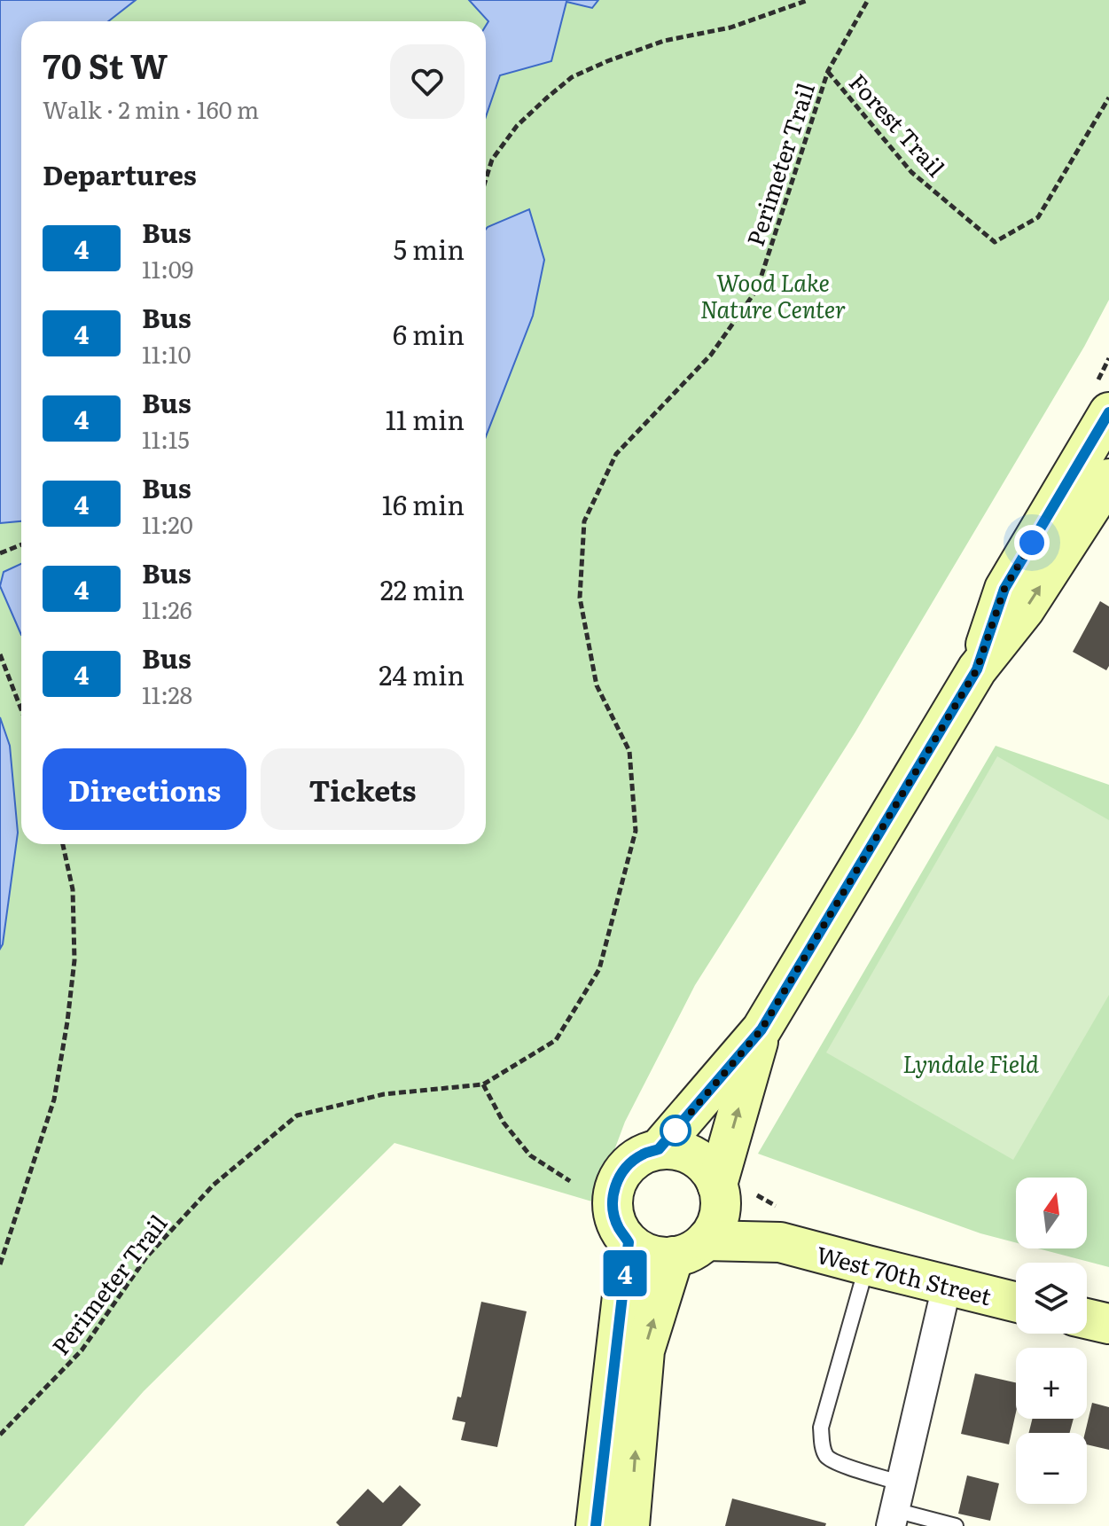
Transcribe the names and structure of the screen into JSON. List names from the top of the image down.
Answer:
{
  "streets": {
    "main road": ["West 70th Street"],
    "path": ["Forest Trail", "Perimeter Trail"]
  },
  "crossings": [
    ["Forest Trail", "Perimeter Trail"]
  ],
  "parks": ["Wood Lake Nature Center", "Lyndale Field"],
  "lines": ["bus line 4"],
  "north": "top",
  "page": {
    "on_map": "4",
    "heading": [
      ["70 St W", "Walk · 2 min · 160 m"],
      "Departures"
    ],
    "list": [
      {
        "mark": "4",
        "name": "Bus",
        "note": "11:09",
        "value": "5 min"
      },
      {
        "mark": "4",
        "name": "Bus",
        "note": "11:10",
        "value": "6 min"
      },
      {
        "mark": "4",
        "name": "Bus",
        "note": "11:15",
        "value": "11 min"
      },
      {
        "mark": "4",
        "name": "Bus",
        "note": "11:20",
        "value": "16 min"
      },
      {
        "mark": "4",
        "name": "Bus",
        "note": "11:26",
        "value": "22 min"
      },
      {
        "mark": "4",
        "name": "Bus",
        "note": "11:28",
        "value": "24 min"
      }
    ],
    "buttons": ["Directions", "Tickets"],
    "map_buttons": ["+", "−"]
  }
}
